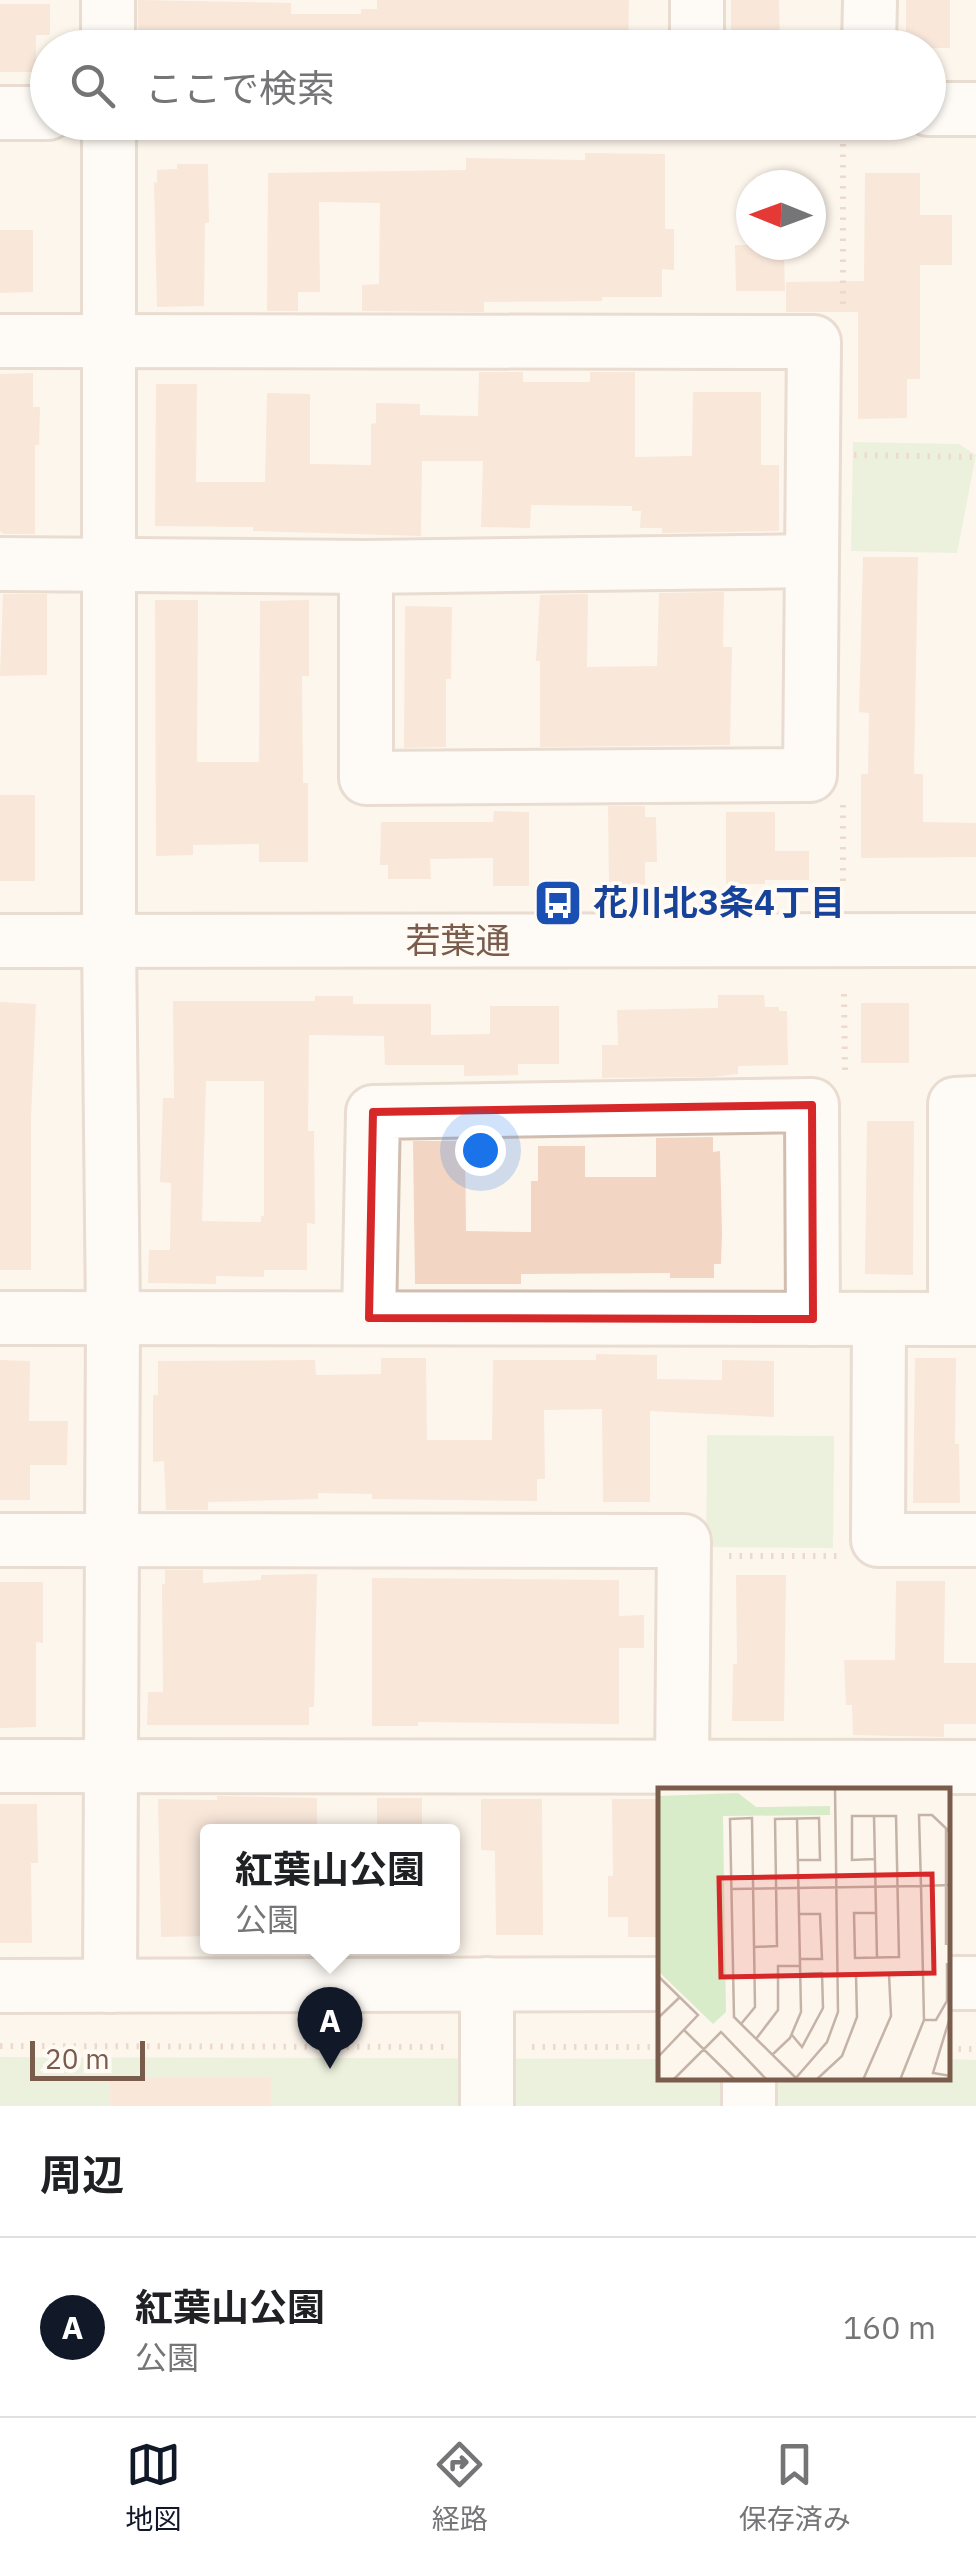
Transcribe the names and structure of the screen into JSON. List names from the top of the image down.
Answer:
{
  "streets": {
    "street": ["若葉通"]
  },
  "places": {
    "bus stop": ["花川北3条4丁目"]
  },
  "scale_bar": "20 m",
  "north": "left",
  "page": {
    "search": "ここで検索",
    "popup": ["紅葉山公園", "公園"],
    "pins": "A",
    "scale": "20 m",
    "heading": "周辺",
    "list": [
      {
        "mark": "A",
        "name": "紅葉山公園",
        "note": "公園",
        "value": "160 m"
      }
    ],
    "nav": ["地図", "経路", "保存済み"]
  }
}
